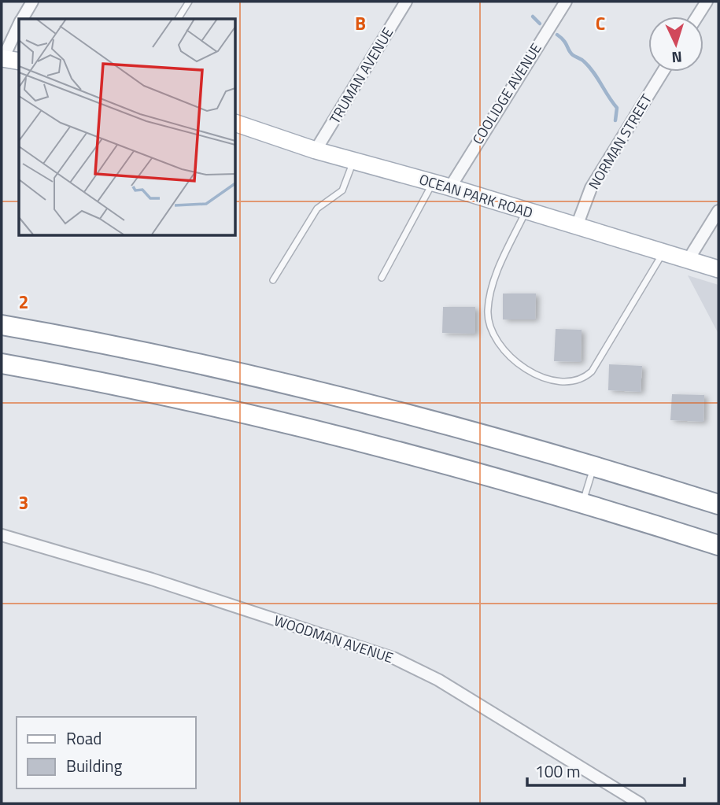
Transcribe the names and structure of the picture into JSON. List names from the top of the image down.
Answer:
{
  "streets": {
    "main road": ["OCEAN PARK ROAD"],
    "street": [
      "TRUMAN AVENUE",
      "COOLIDGE AVENUE",
      "NORMAN STREET",
      "WOODMAN AVENUE"
    ]
  },
  "crossings": [
    ["TRUMAN AVENUE", "OCEAN PARK ROAD"],
    ["COOLIDGE AVENUE", "OCEAN PARK ROAD"],
    ["NORMAN STREET", "OCEAN PARK ROAD"]
  ],
  "legend": ["Road", "Building"],
  "scale_bar": "100 m",
  "north": "bottom",
  "grid": {
    "columns": ["B", "C"],
    "rows": ["2", "3"]
  }
}
